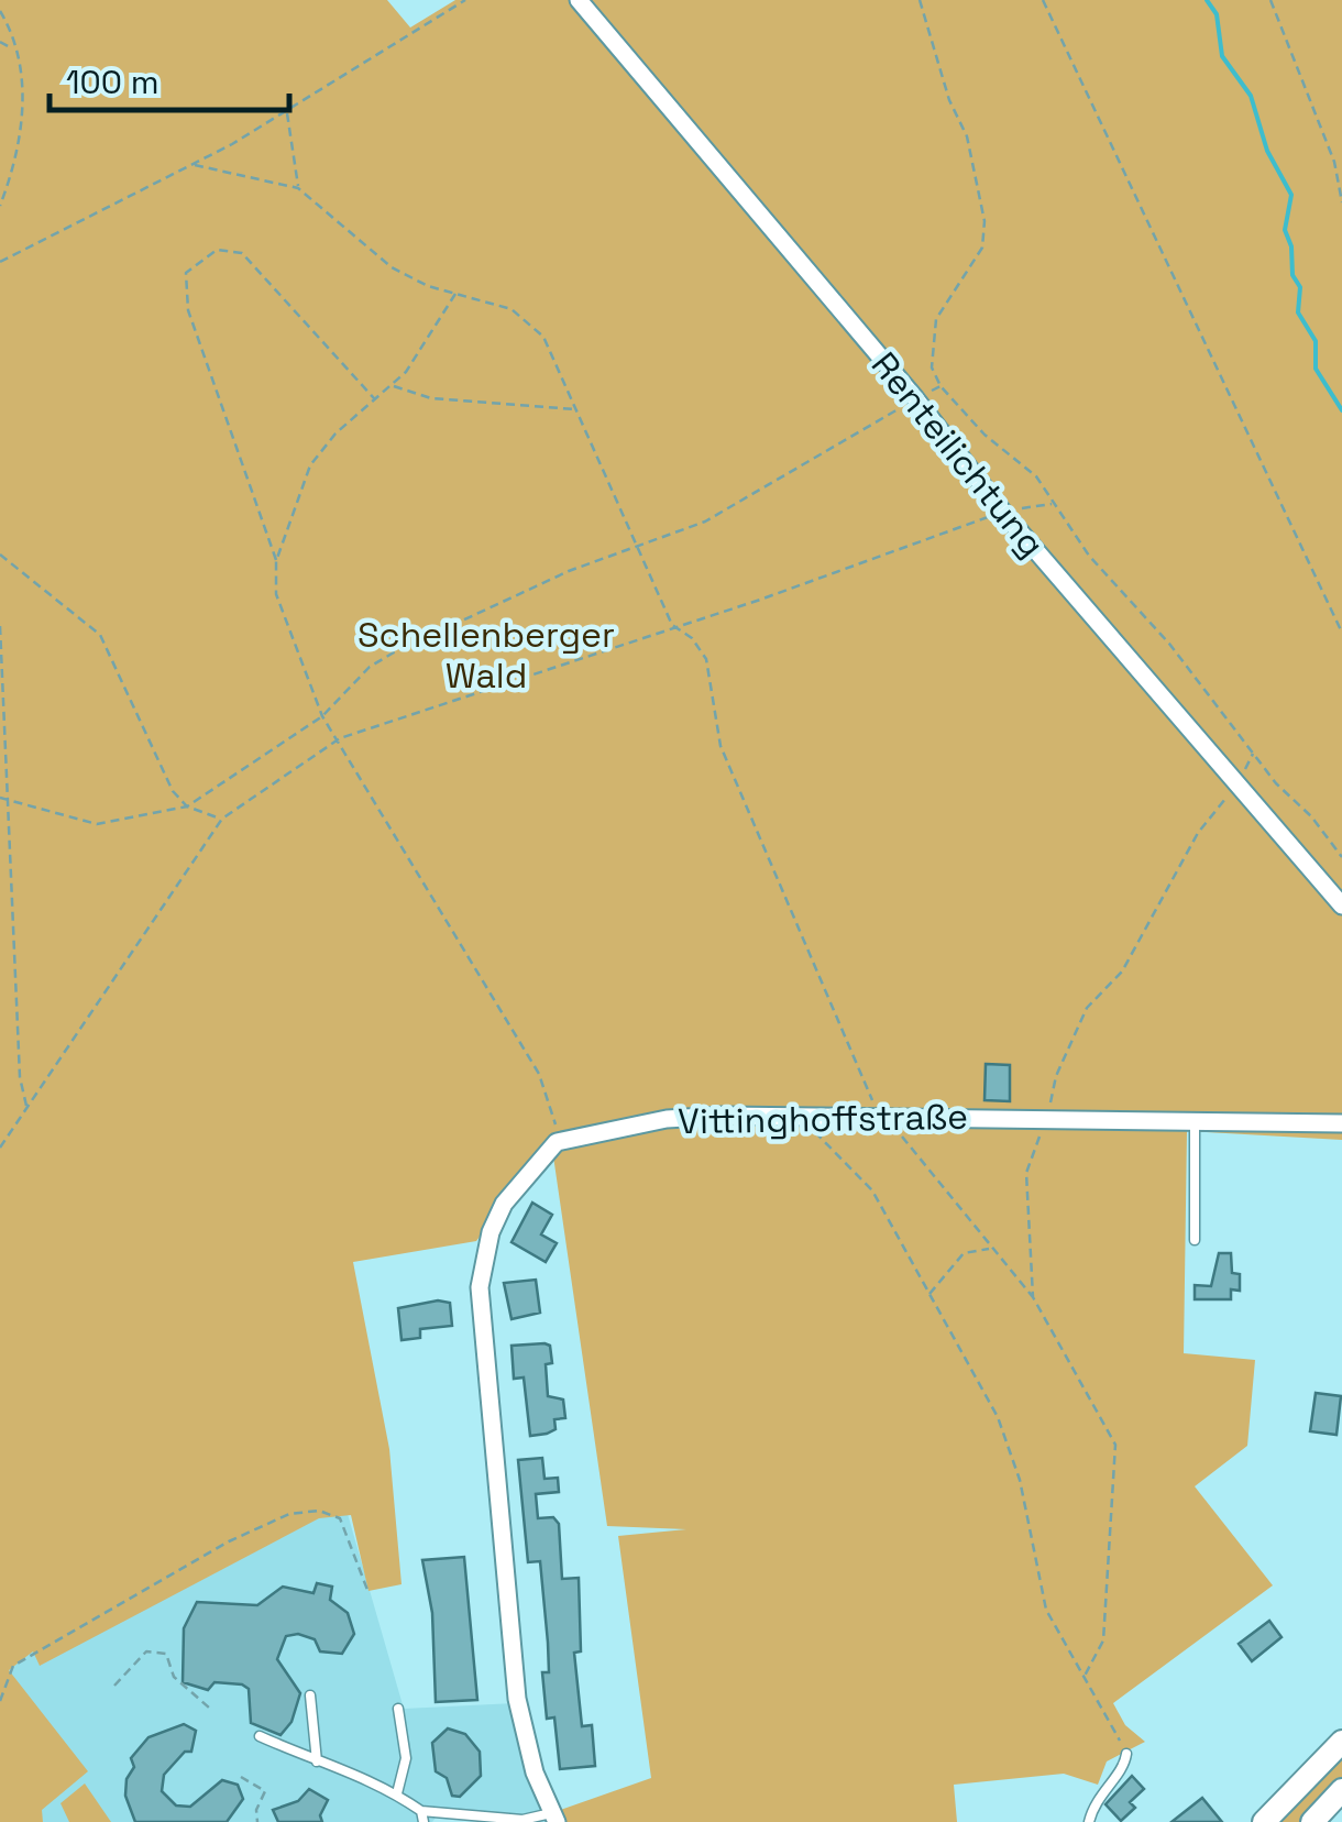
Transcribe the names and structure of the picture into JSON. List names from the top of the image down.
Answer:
{
  "streets": {
    "street": ["Renteilichtung", "Vittinghoffstraße"]
  },
  "parks": ["Schellenberger Wald"],
  "scale_bar": "100 m"
}
